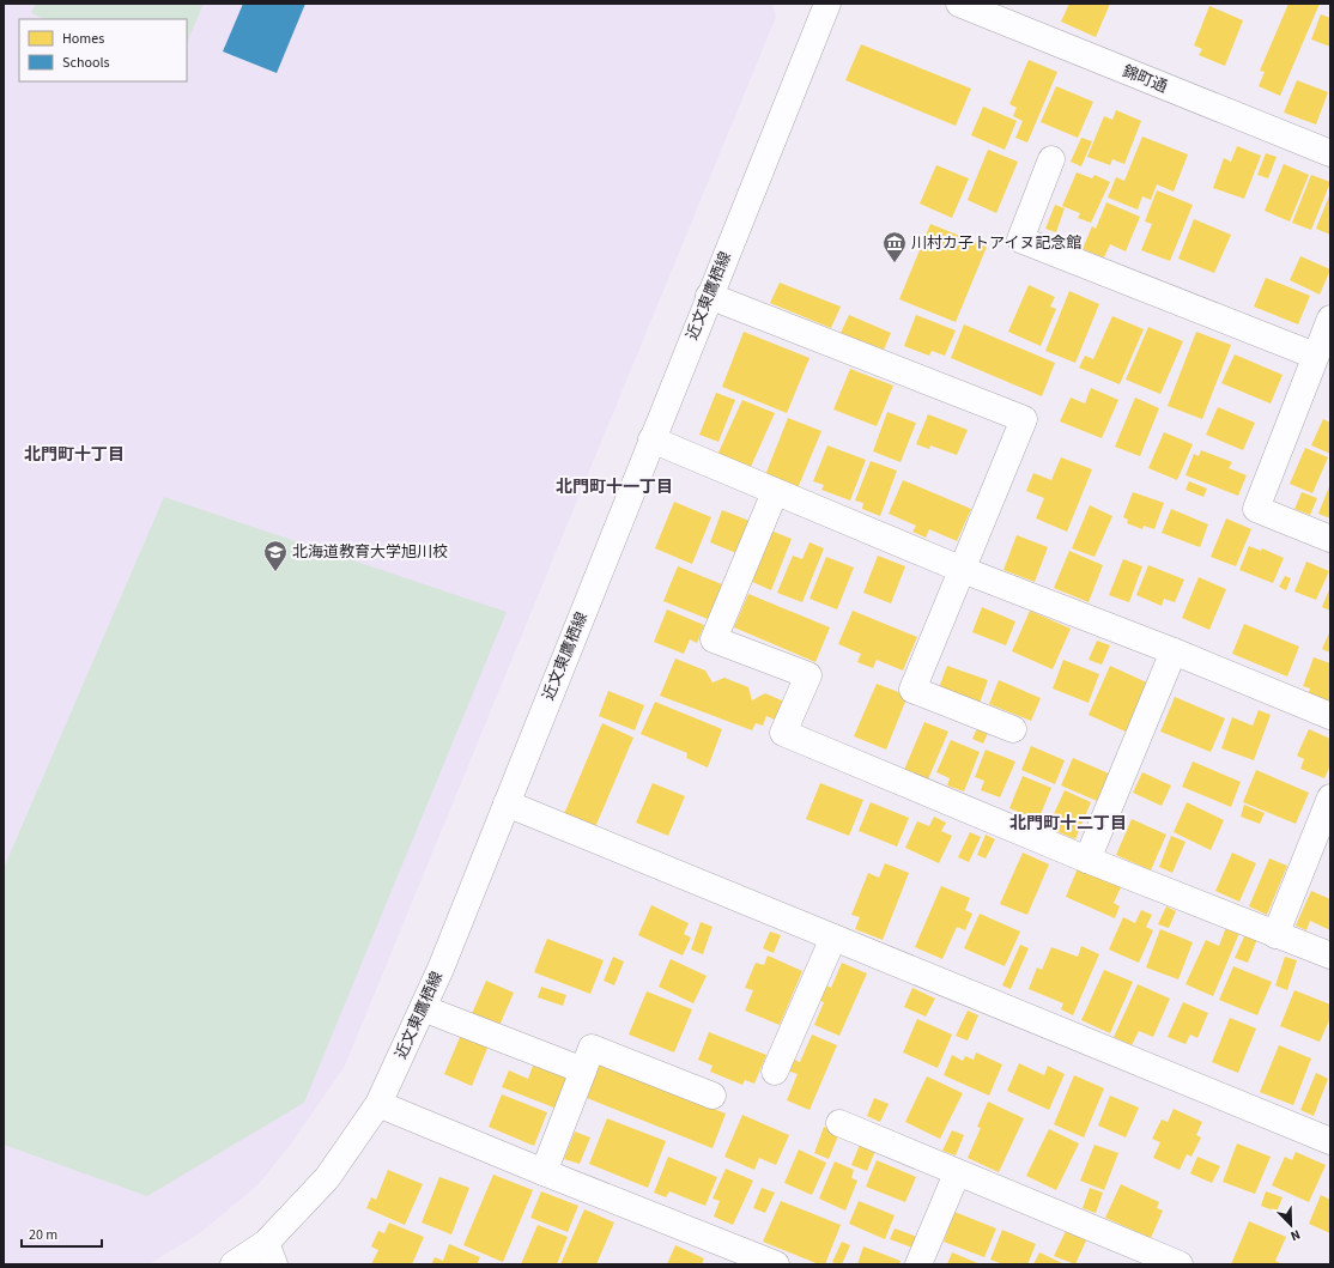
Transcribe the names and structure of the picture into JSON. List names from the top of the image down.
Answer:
{
  "streets": {
    "street": ["錦町通", "近文東鷹栖線"]
  },
  "districts": ["北門町十丁目", "北門町十一丁目", "北門町十二丁目"],
  "places": {
    "museum": ["川村カ子トアイヌ記念館"],
    "school or university": ["北海道教育大学旭川校"]
  },
  "legend": ["Homes", "Schools"],
  "scale_bar": "20 m",
  "north": "bottom right"
}
